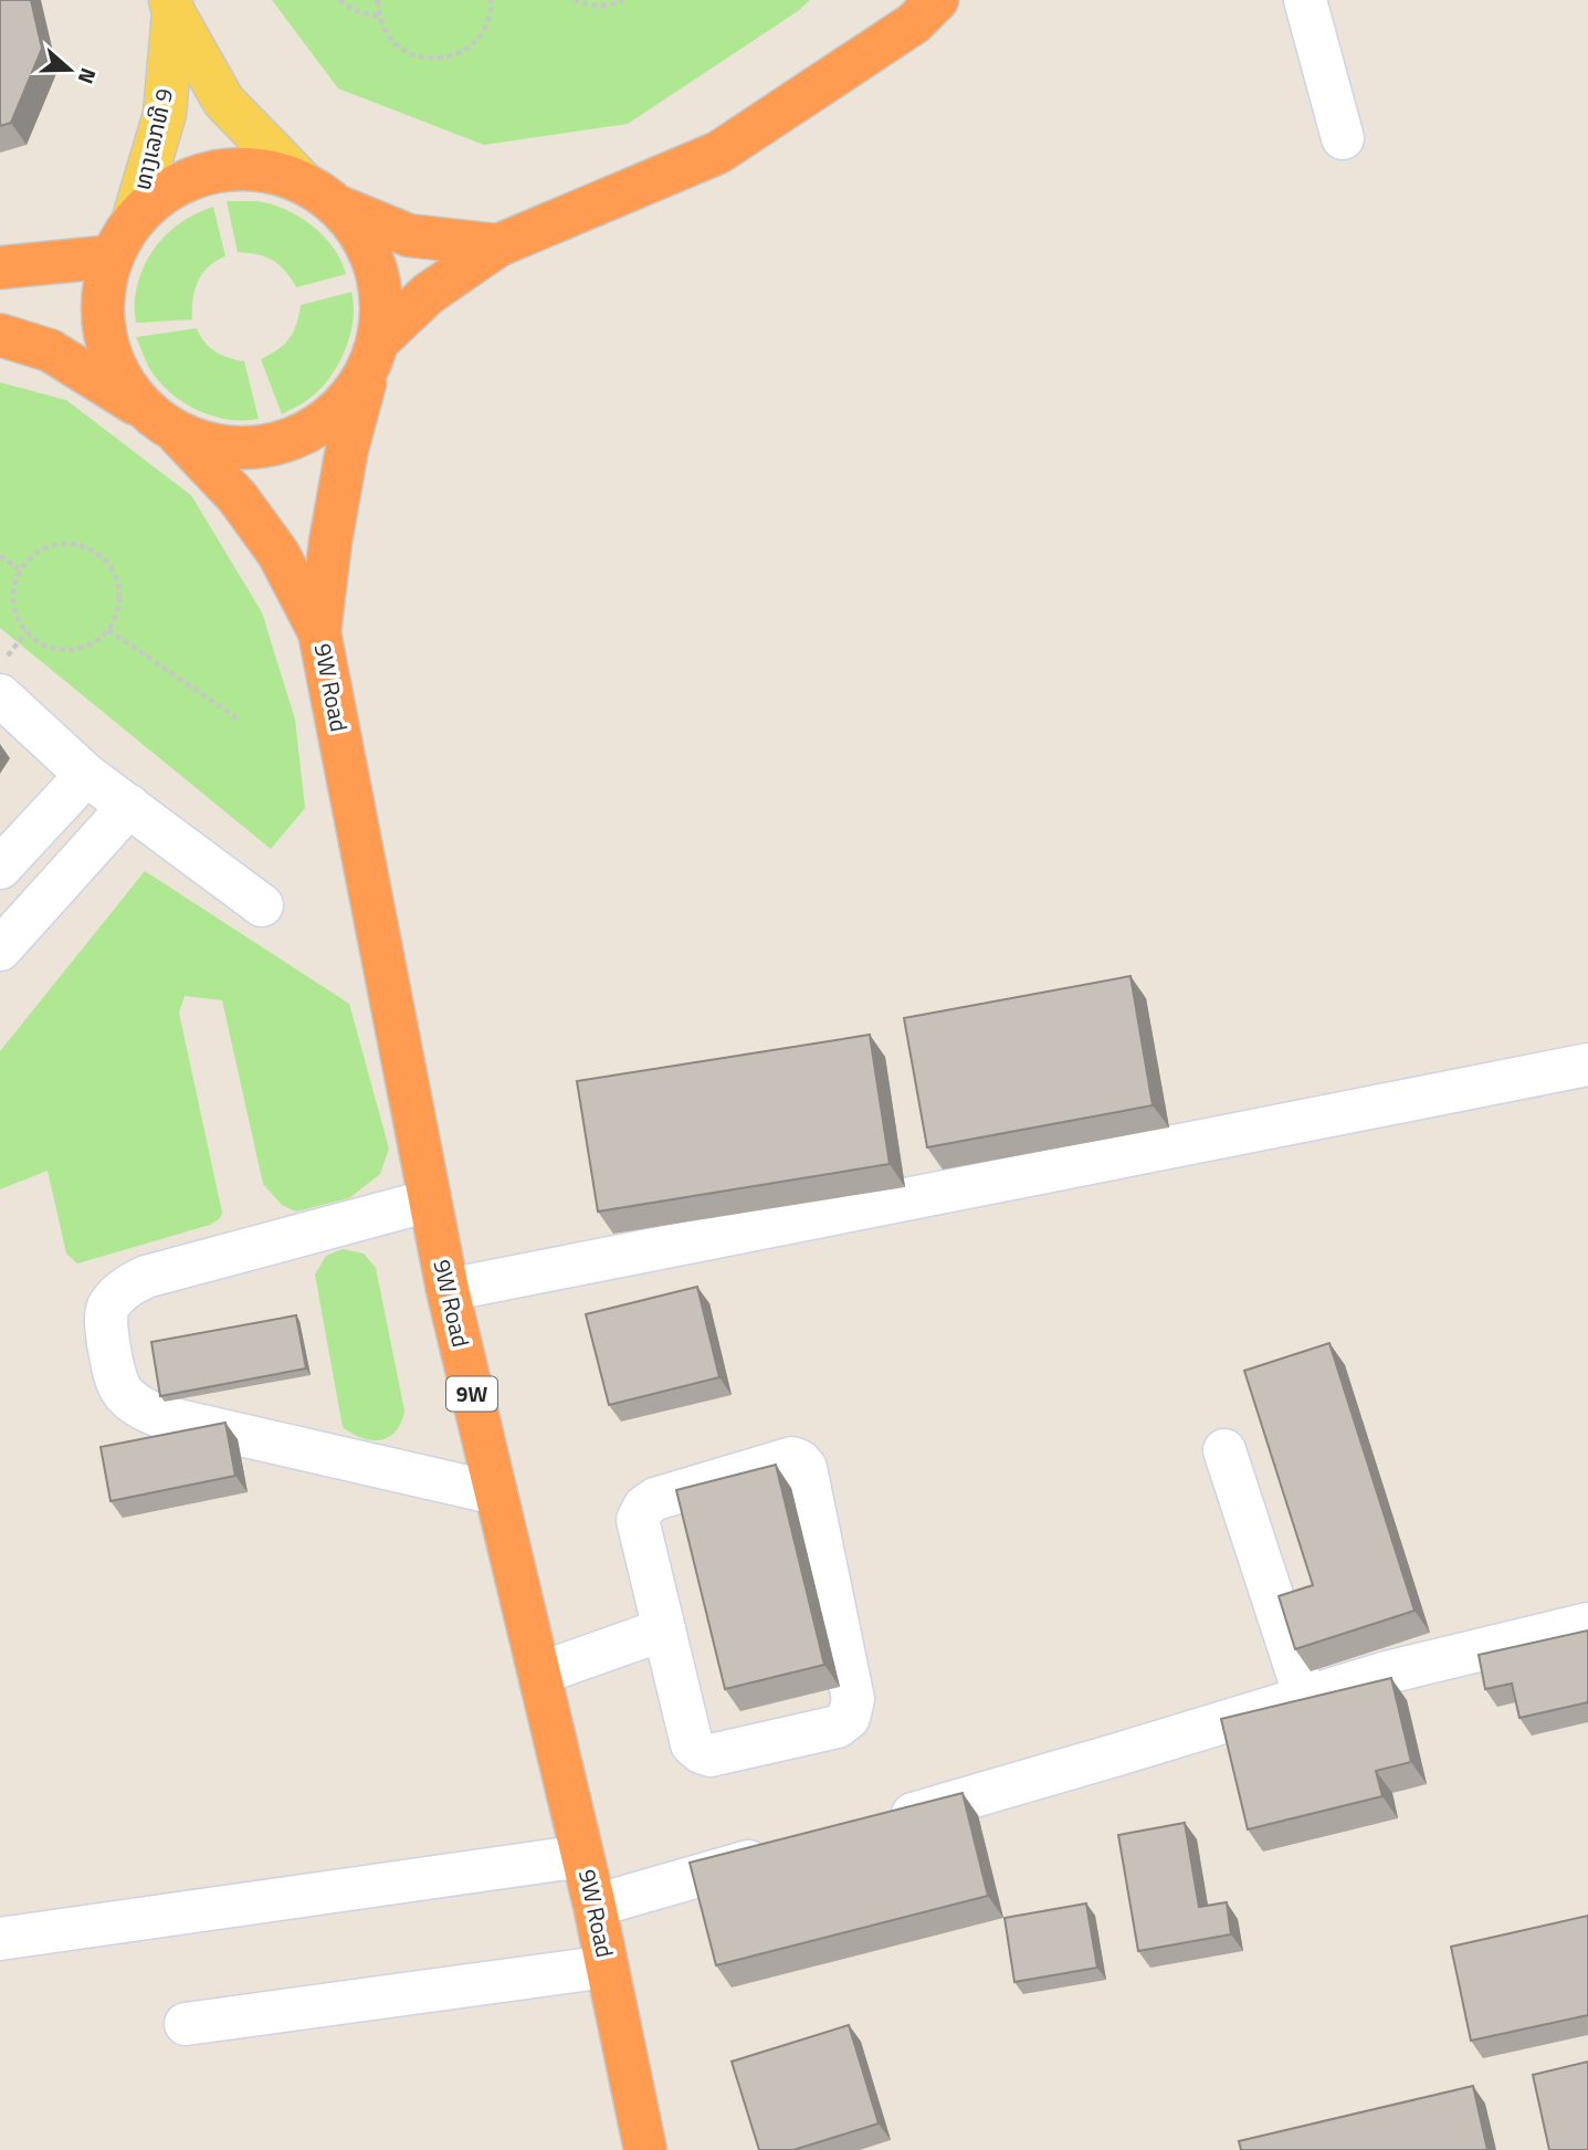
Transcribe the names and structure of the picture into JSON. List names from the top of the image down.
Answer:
{
  "streets": {
    "highway": ["9W Road", "9W"],
    "main road": ["ທາງເລກທີ 9"]
  },
  "north": "right"
}
